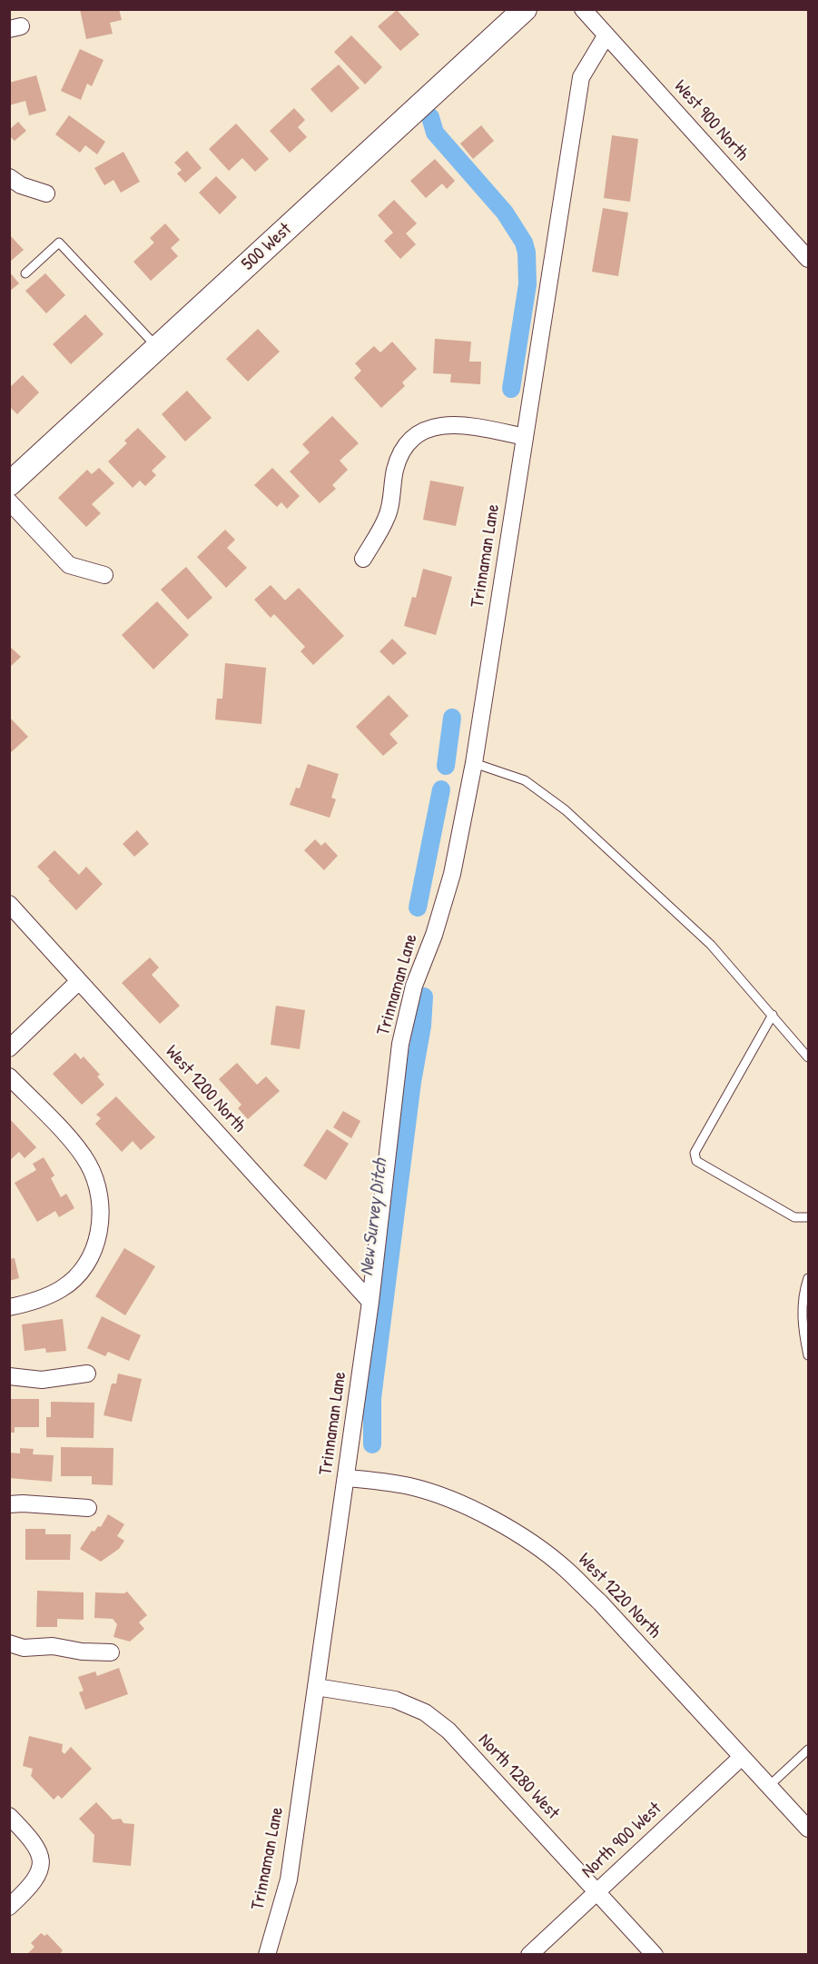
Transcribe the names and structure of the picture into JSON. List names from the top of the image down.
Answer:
{
  "streets": {
    "main road": ["500 West"],
    "street": [
      "West 900 North",
      "Trinnaman Lane",
      "West 1200 North",
      "West 1220 North",
      "North 1280 West",
      "North 900 West"
    ]
  },
  "crossings": [
    ["West 900 North", "Trinnaman Lane"],
    ["Trinnaman Lane", "West 1200 North"],
    ["Trinnaman Lane", "West 1220 North"],
    ["Trinnaman Lane", "North 1280 West"],
    ["West 1220 North", "North 900 West"],
    ["North 1280 West", "North 900 West"]
  ],
  "water": ["New Survey Ditch"]
}
